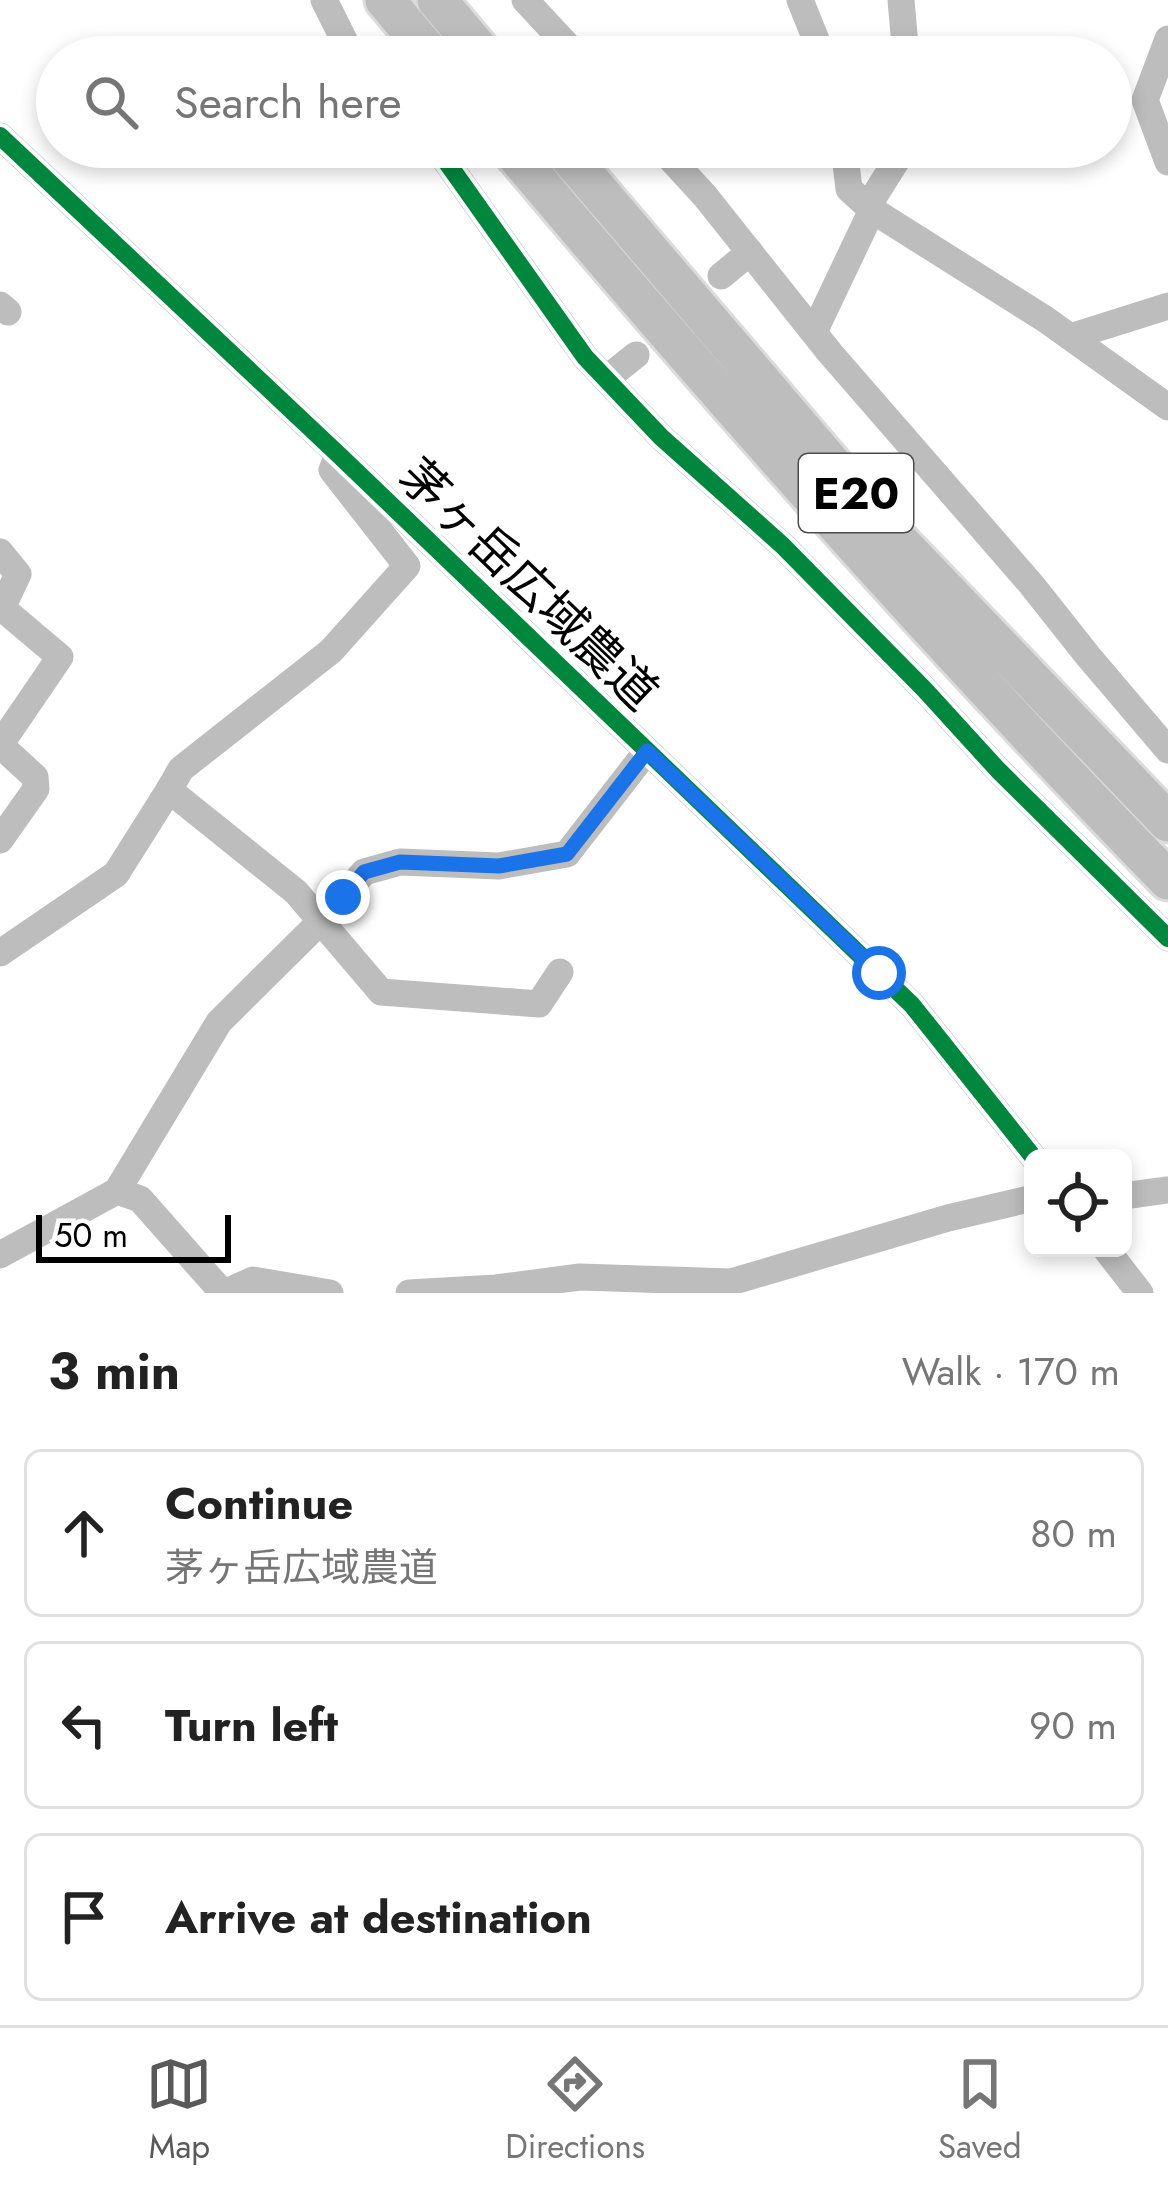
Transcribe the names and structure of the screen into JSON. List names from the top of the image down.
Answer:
{
  "streets": {
    "highway": ["E20"],
    "street": ["茅ヶ岳広域農道"]
  },
  "scale_bar": "50 m",
  "page": {
    "search": "Search here",
    "scale": "50 m",
    "heading": ["3 min", "Walk · 170 m"],
    "list": [
      ["Continue", "茅ヶ岳広域農道", "80 m"],
      ["Turn left", "90 m"],
      "Arrive at destination"
    ],
    "nav": ["Map", "Directions", "Saved"]
  }
}
